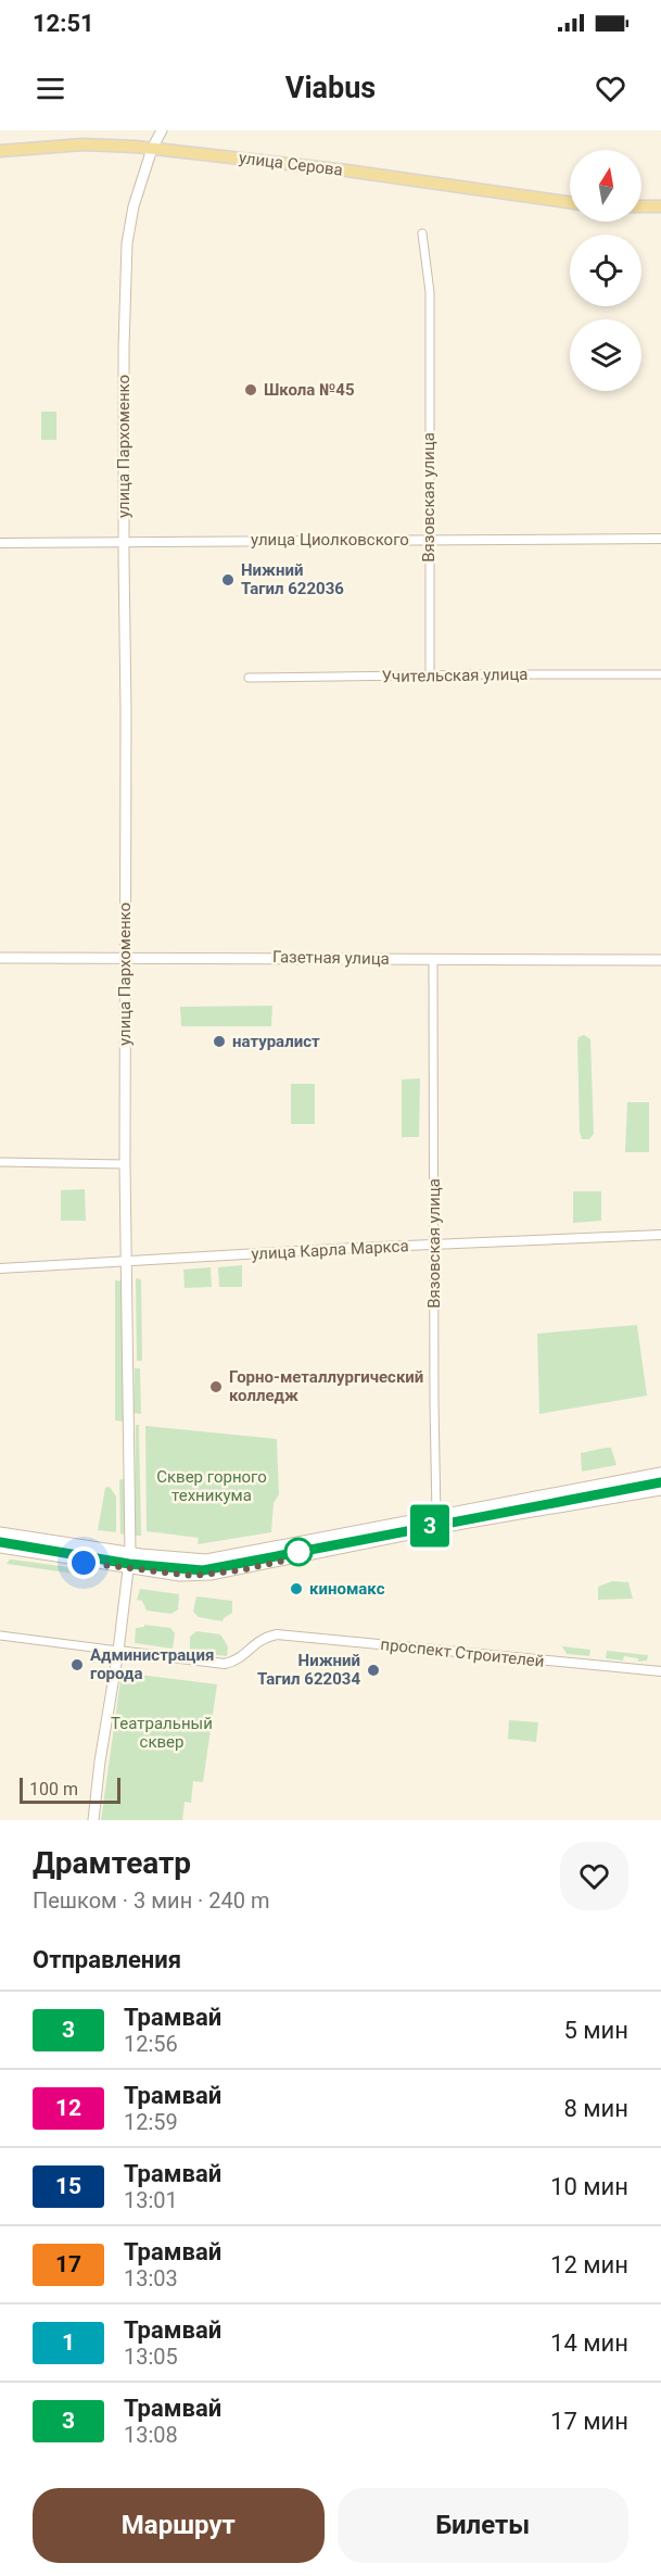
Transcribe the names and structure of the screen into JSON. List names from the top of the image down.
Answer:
{
  "streets": {
    "main road": ["улица Серова", "улица Пархоменко", "Газетная улица"],
    "street": [
      "Вязовская улица",
      "улица Циолковского",
      "Учительская улица",
      "улица Карла Маркса",
      "проспект Строителей"
    ]
  },
  "crossings": [
    ["улица Серова", "улица Пархоменко"],
    ["улица Пархоменко", "улица Циолковского"],
    ["улица Пархоменко", "Газетная улица"],
    ["улица Пархоменко", "улица Карла Маркса"],
    ["улица Пархоменко", "проспект Строителей"],
    ["Вязовская улица", "улица Циолковского"],
    ["Вязовская улица", "Учительская улица"],
    ["Вязовская улица", "Газетная улица"],
    ["Вязовская улица", "улица Карла Маркса"]
  ],
  "parks": ["Сквер горного техникума", "Театральный сквер"],
  "places": [
    "Школа №45",
    "Нижний Тагил 622036",
    "натуралист",
    "Горно-металлургический колледж",
    "киномакс",
    "Администрация города",
    "Нижний Тагил 622034"
  ],
  "lines": ["tram line 3"],
  "scale_bar": "100 m",
  "north": "top",
  "page": {
    "status": "12:51",
    "header": "Viabus",
    "on_map": "3",
    "scale": "100 m",
    "heading": [
      ["Драмтеатр", "Пешком · 3 мин · 240 m"],
      "Отправления"
    ],
    "list": [
      {
        "mark": "3",
        "name": "Трамвай",
        "note": "12:56",
        "value": "5 мин"
      },
      {
        "mark": "12",
        "name": "Трамвай",
        "note": "12:59",
        "value": "8 мин"
      },
      {
        "mark": "15",
        "name": "Трамвай",
        "note": "13:01",
        "value": "10 мин"
      },
      {
        "mark": "17",
        "name": "Трамвай",
        "note": "13:03",
        "value": "12 мин"
      },
      {
        "mark": "1",
        "name": "Трамвай",
        "note": "13:05",
        "value": "14 мин"
      },
      {
        "mark": "3",
        "name": "Трамвай",
        "note": "13:08",
        "value": "17 мин"
      }
    ],
    "buttons": ["Маршрут", "Билеты"]
  }
}
